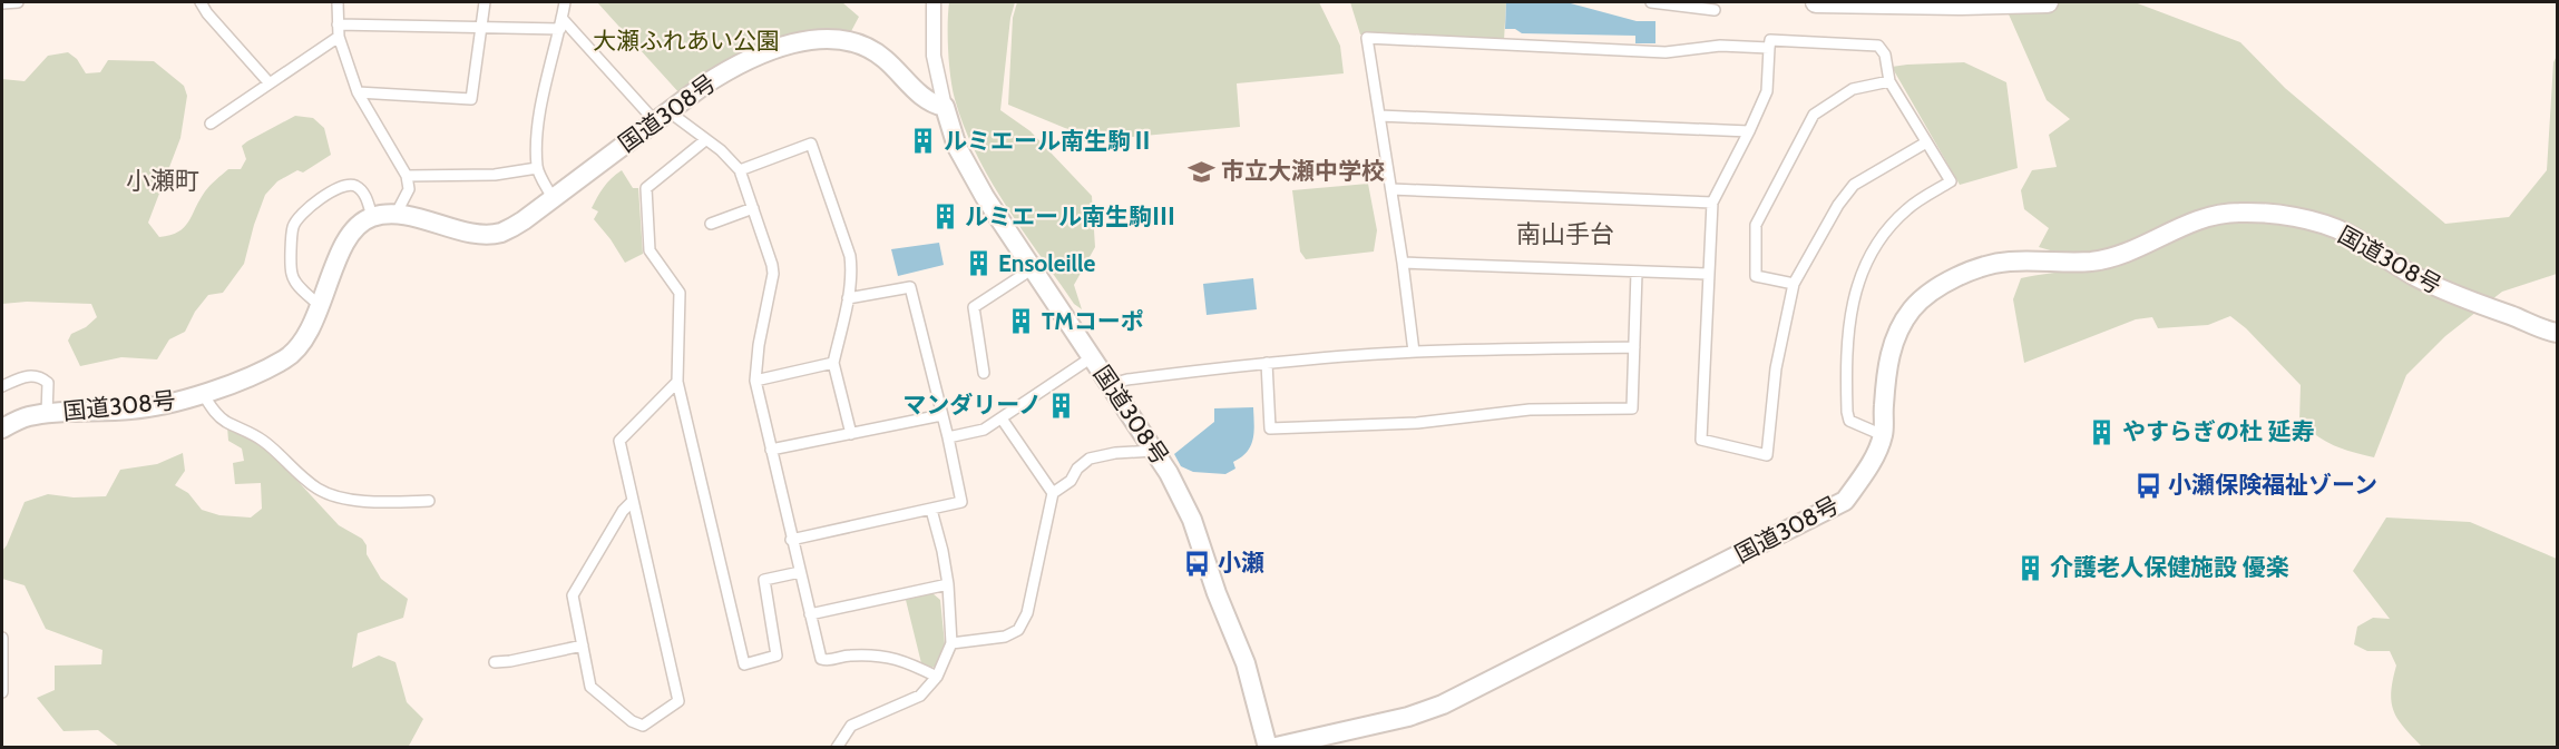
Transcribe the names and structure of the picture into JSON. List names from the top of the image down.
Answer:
{
  "streets": {
    "highway": ["国道308号"]
  },
  "districts": ["小瀬町", "南山手台"],
  "parks": ["大瀬ふれあい公園"],
  "places": {
    "building": [
      "ルミエール南生駒Ⅱ",
      "ルミエール南生駒Ⅲ",
      "Ensoleille",
      "TMコーポ",
      "マンダリーノ",
      "やすらぎの杜 延寿",
      "介護老人保健施設 優楽"
    ],
    "school or university": ["市立大瀬中学校"],
    "bus stop": ["小瀬保険福祉ゾーン", "小瀬"]
  }
}
